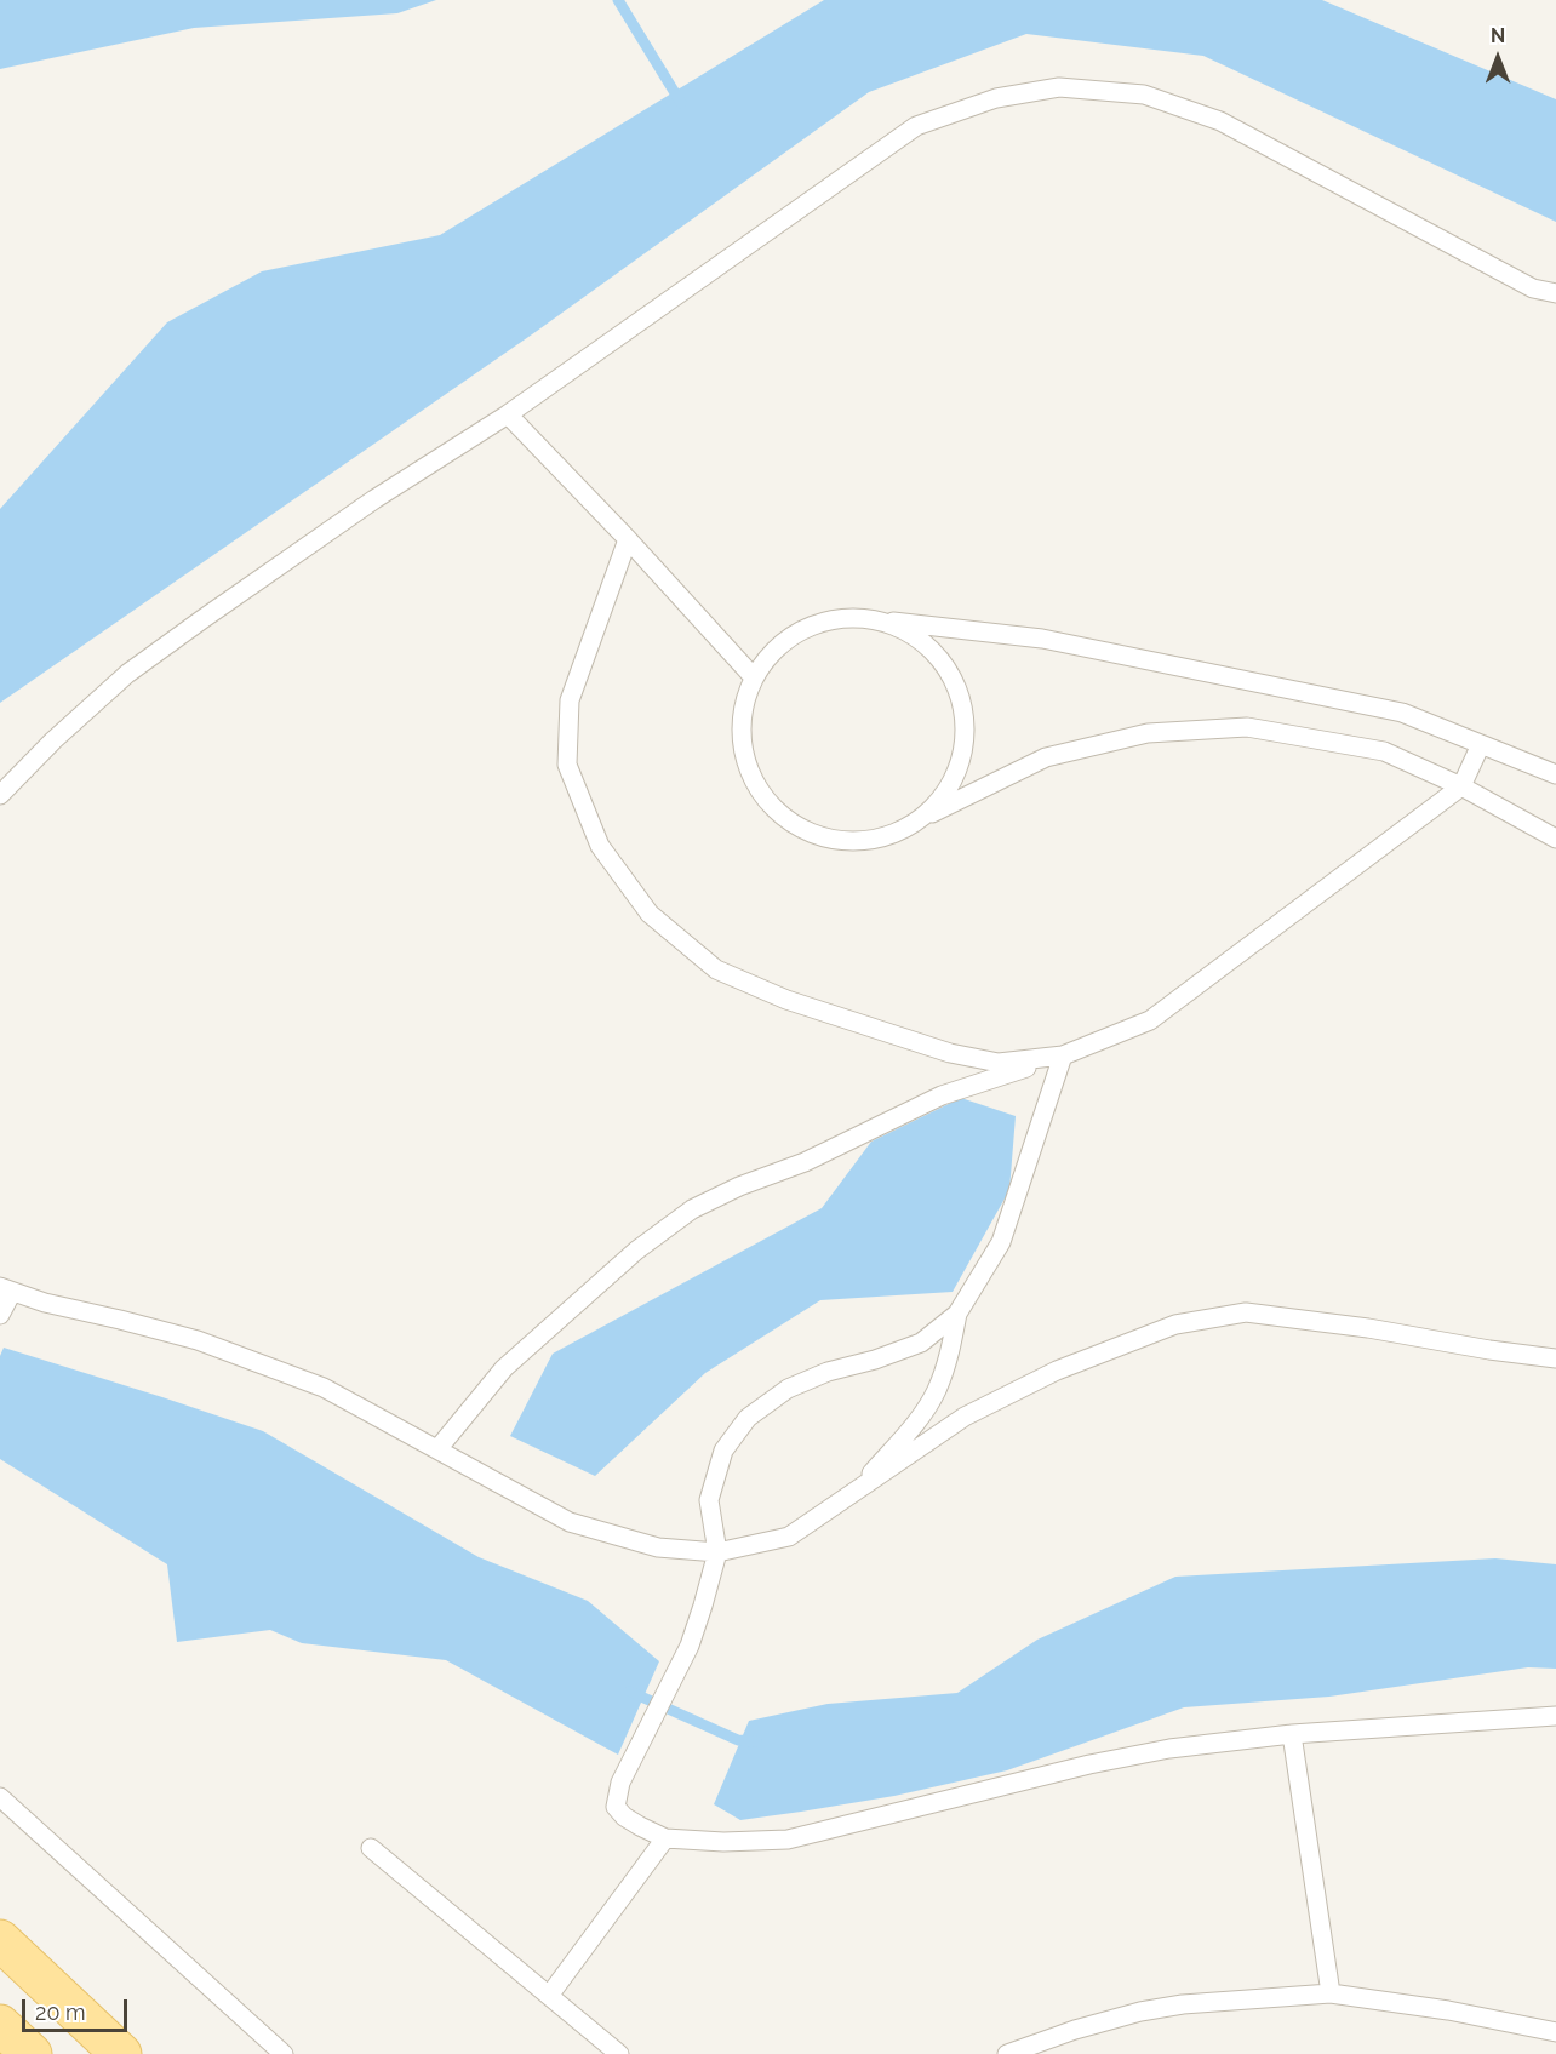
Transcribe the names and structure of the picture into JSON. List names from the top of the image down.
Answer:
{
  "scale_bar": "20 m",
  "north": "top"
}
